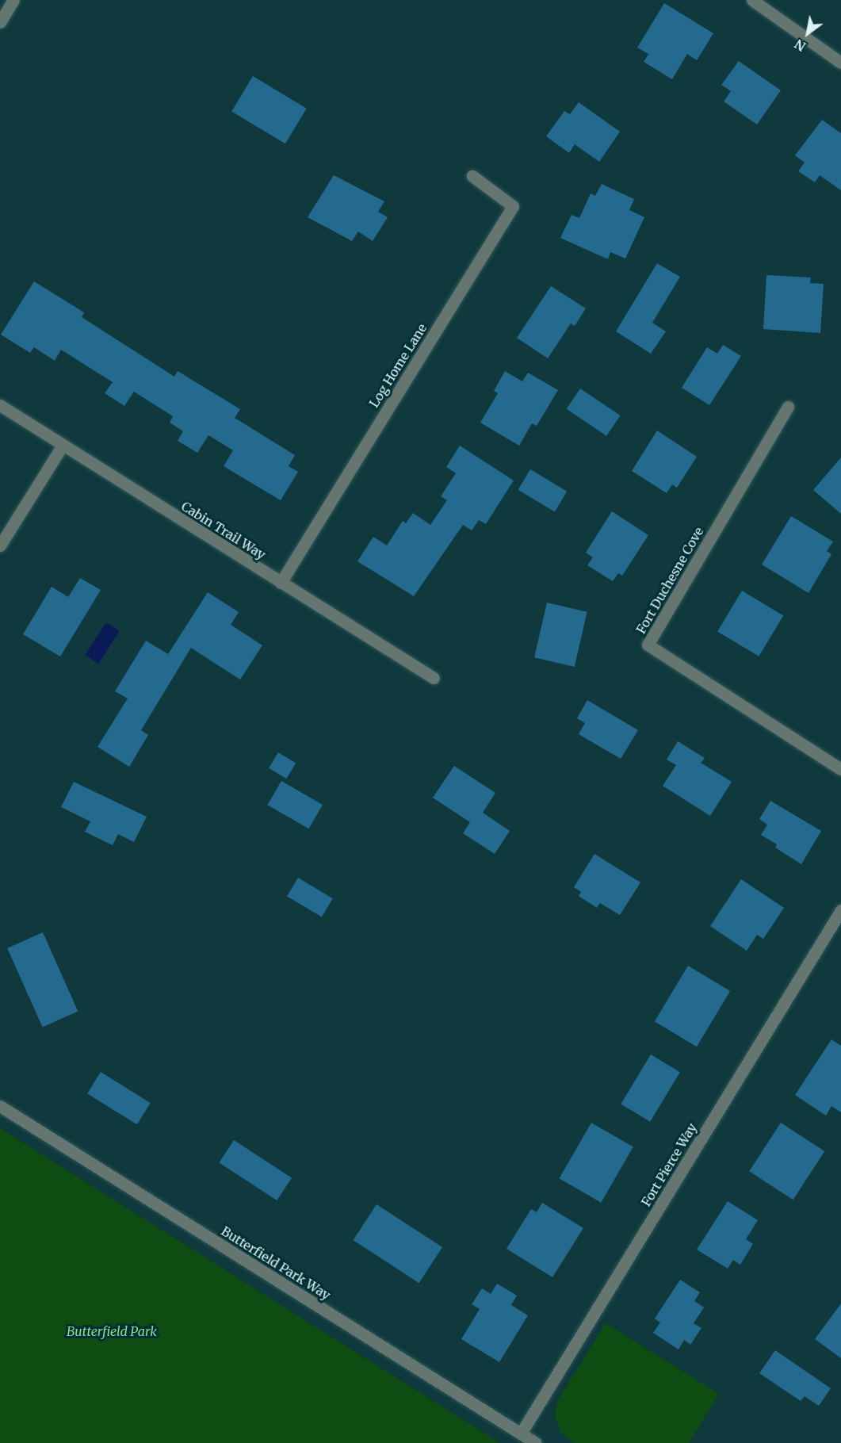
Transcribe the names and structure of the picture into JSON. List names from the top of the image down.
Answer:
{
  "streets": {
    "street": [
      "Log Home Lane",
      "Cabin Trail Way",
      "Fort Duchesne Cove",
      "Fort Pierce Way",
      "Butterfield Park Way"
    ]
  },
  "crossings": [
    ["Log Home Lane", "Cabin Trail Way"],
    ["Fort Pierce Way", "Butterfield Park Way"]
  ],
  "parks": ["Butterfield Park"],
  "north": "bottom left"
}
